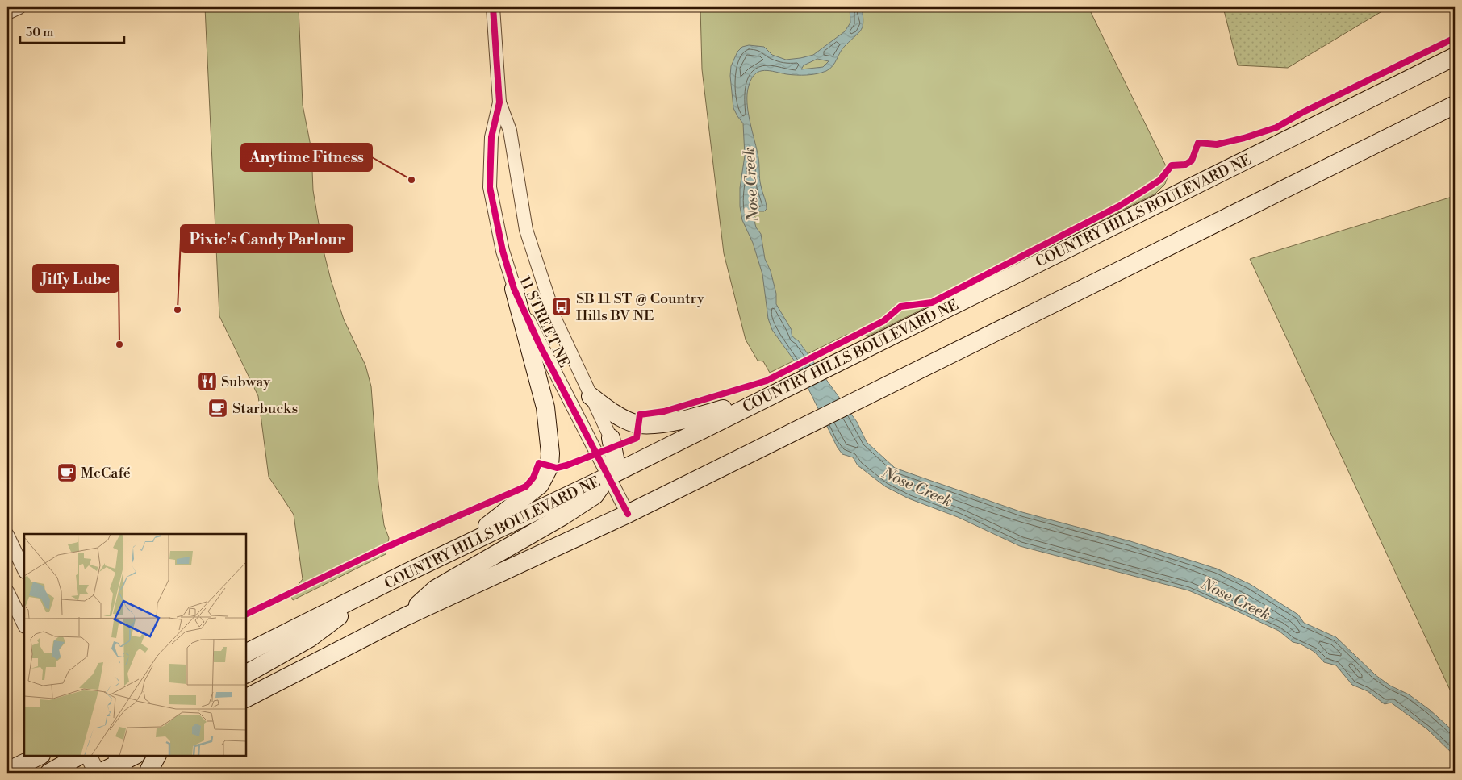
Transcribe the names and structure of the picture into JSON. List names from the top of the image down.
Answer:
{
  "streets": {
    "main road": ["COUNTRY HILLS BOULEVARD NE"],
    "street": ["11 STREET NE"]
  },
  "crossings": [
    ["COUNTRY HILLS BOULEVARD NE", "11 STREET NE"]
  ],
  "water": ["Nose Creek"],
  "places": {
    "other": ["Anytime Fitness", "Pixie's Candy Parlour", "Jiffy Lube"],
    "bus stop": ["SB 11 ST @ Country Hills BV NE"],
    "restaurant": ["Subway"],
    "cafe": ["Starbucks", "McCafé"]
  },
  "scale_bar": "50 m"
}
